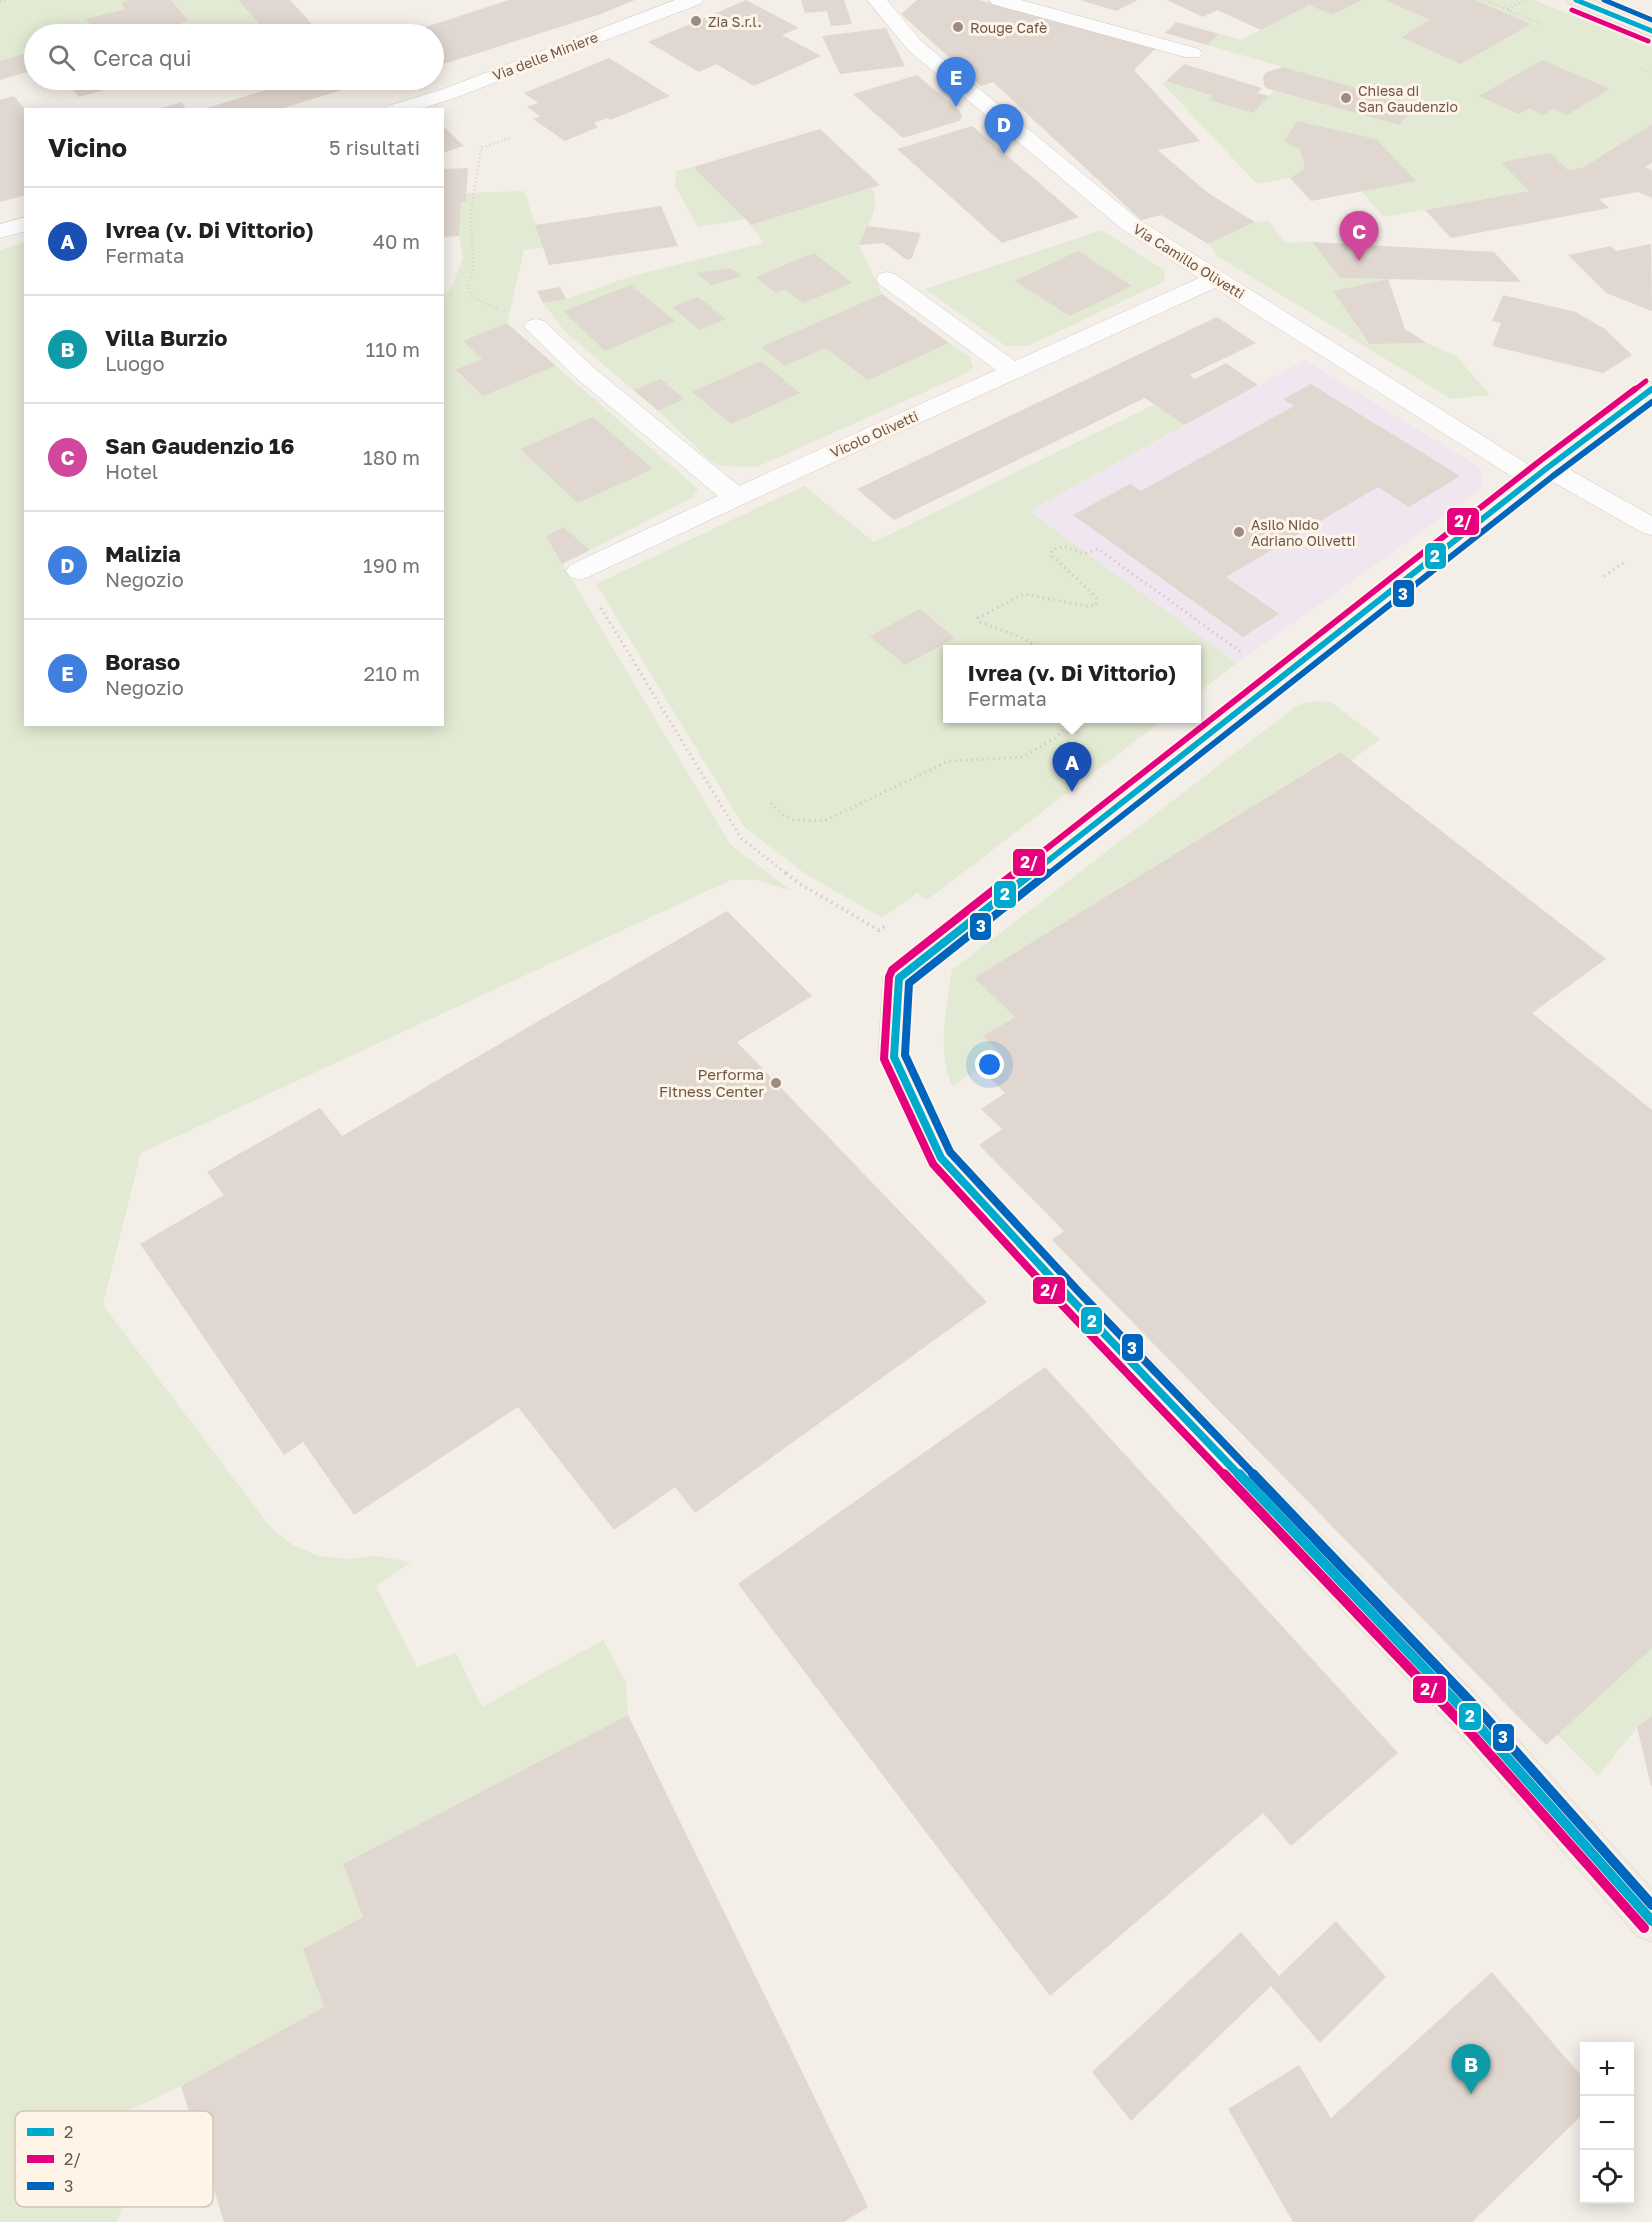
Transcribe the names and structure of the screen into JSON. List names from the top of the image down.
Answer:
{
  "streets": {
    "street": ["Via delle Miniere", "Via Camillo Olivetti", "Vicolo Olivetti"]
  },
  "crossings": [
    ["Via Camillo Olivetti", "Vicolo Olivetti"]
  ],
  "places": [
    "Zia S.r.l.",
    "Rouge Cafè",
    "Chiesa di San Gaudenzio",
    "Asilo Nido Adriano Olivetti",
    "Performa Fitness Center"
  ],
  "lines": ["transit line 2", "transit line 3", "transit line 2/"],
  "legend": ["2", "2/", "3"],
  "page": {
    "search": "Cerca qui",
    "pins": [
      "E",
      "D",
      "C",
      "A",
      "B"
    ],
    "heading": ["Vicino", "5 risultati"],
    "list": [
      {
        "mark": "A",
        "name": "Ivrea (v. Di Vittorio)",
        "note": "Fermata",
        "value": "40 m"
      },
      {
        "mark": "B",
        "name": "Villa Burzio",
        "note": "Luogo",
        "value": "110 m"
      },
      {
        "mark": "C",
        "name": "San Gaudenzio 16",
        "note": "Hotel",
        "value": "180 m"
      },
      {
        "mark": "D",
        "name": "Malizia",
        "note": "Negozio",
        "value": "190 m"
      },
      {
        "mark": "E",
        "name": "Boraso",
        "note": "Negozio",
        "value": "210 m"
      }
    ],
    "popup": ["Ivrea (v. Di Vittorio)", "Fermata"],
    "map_buttons": ["+", "−"]
  }
}
